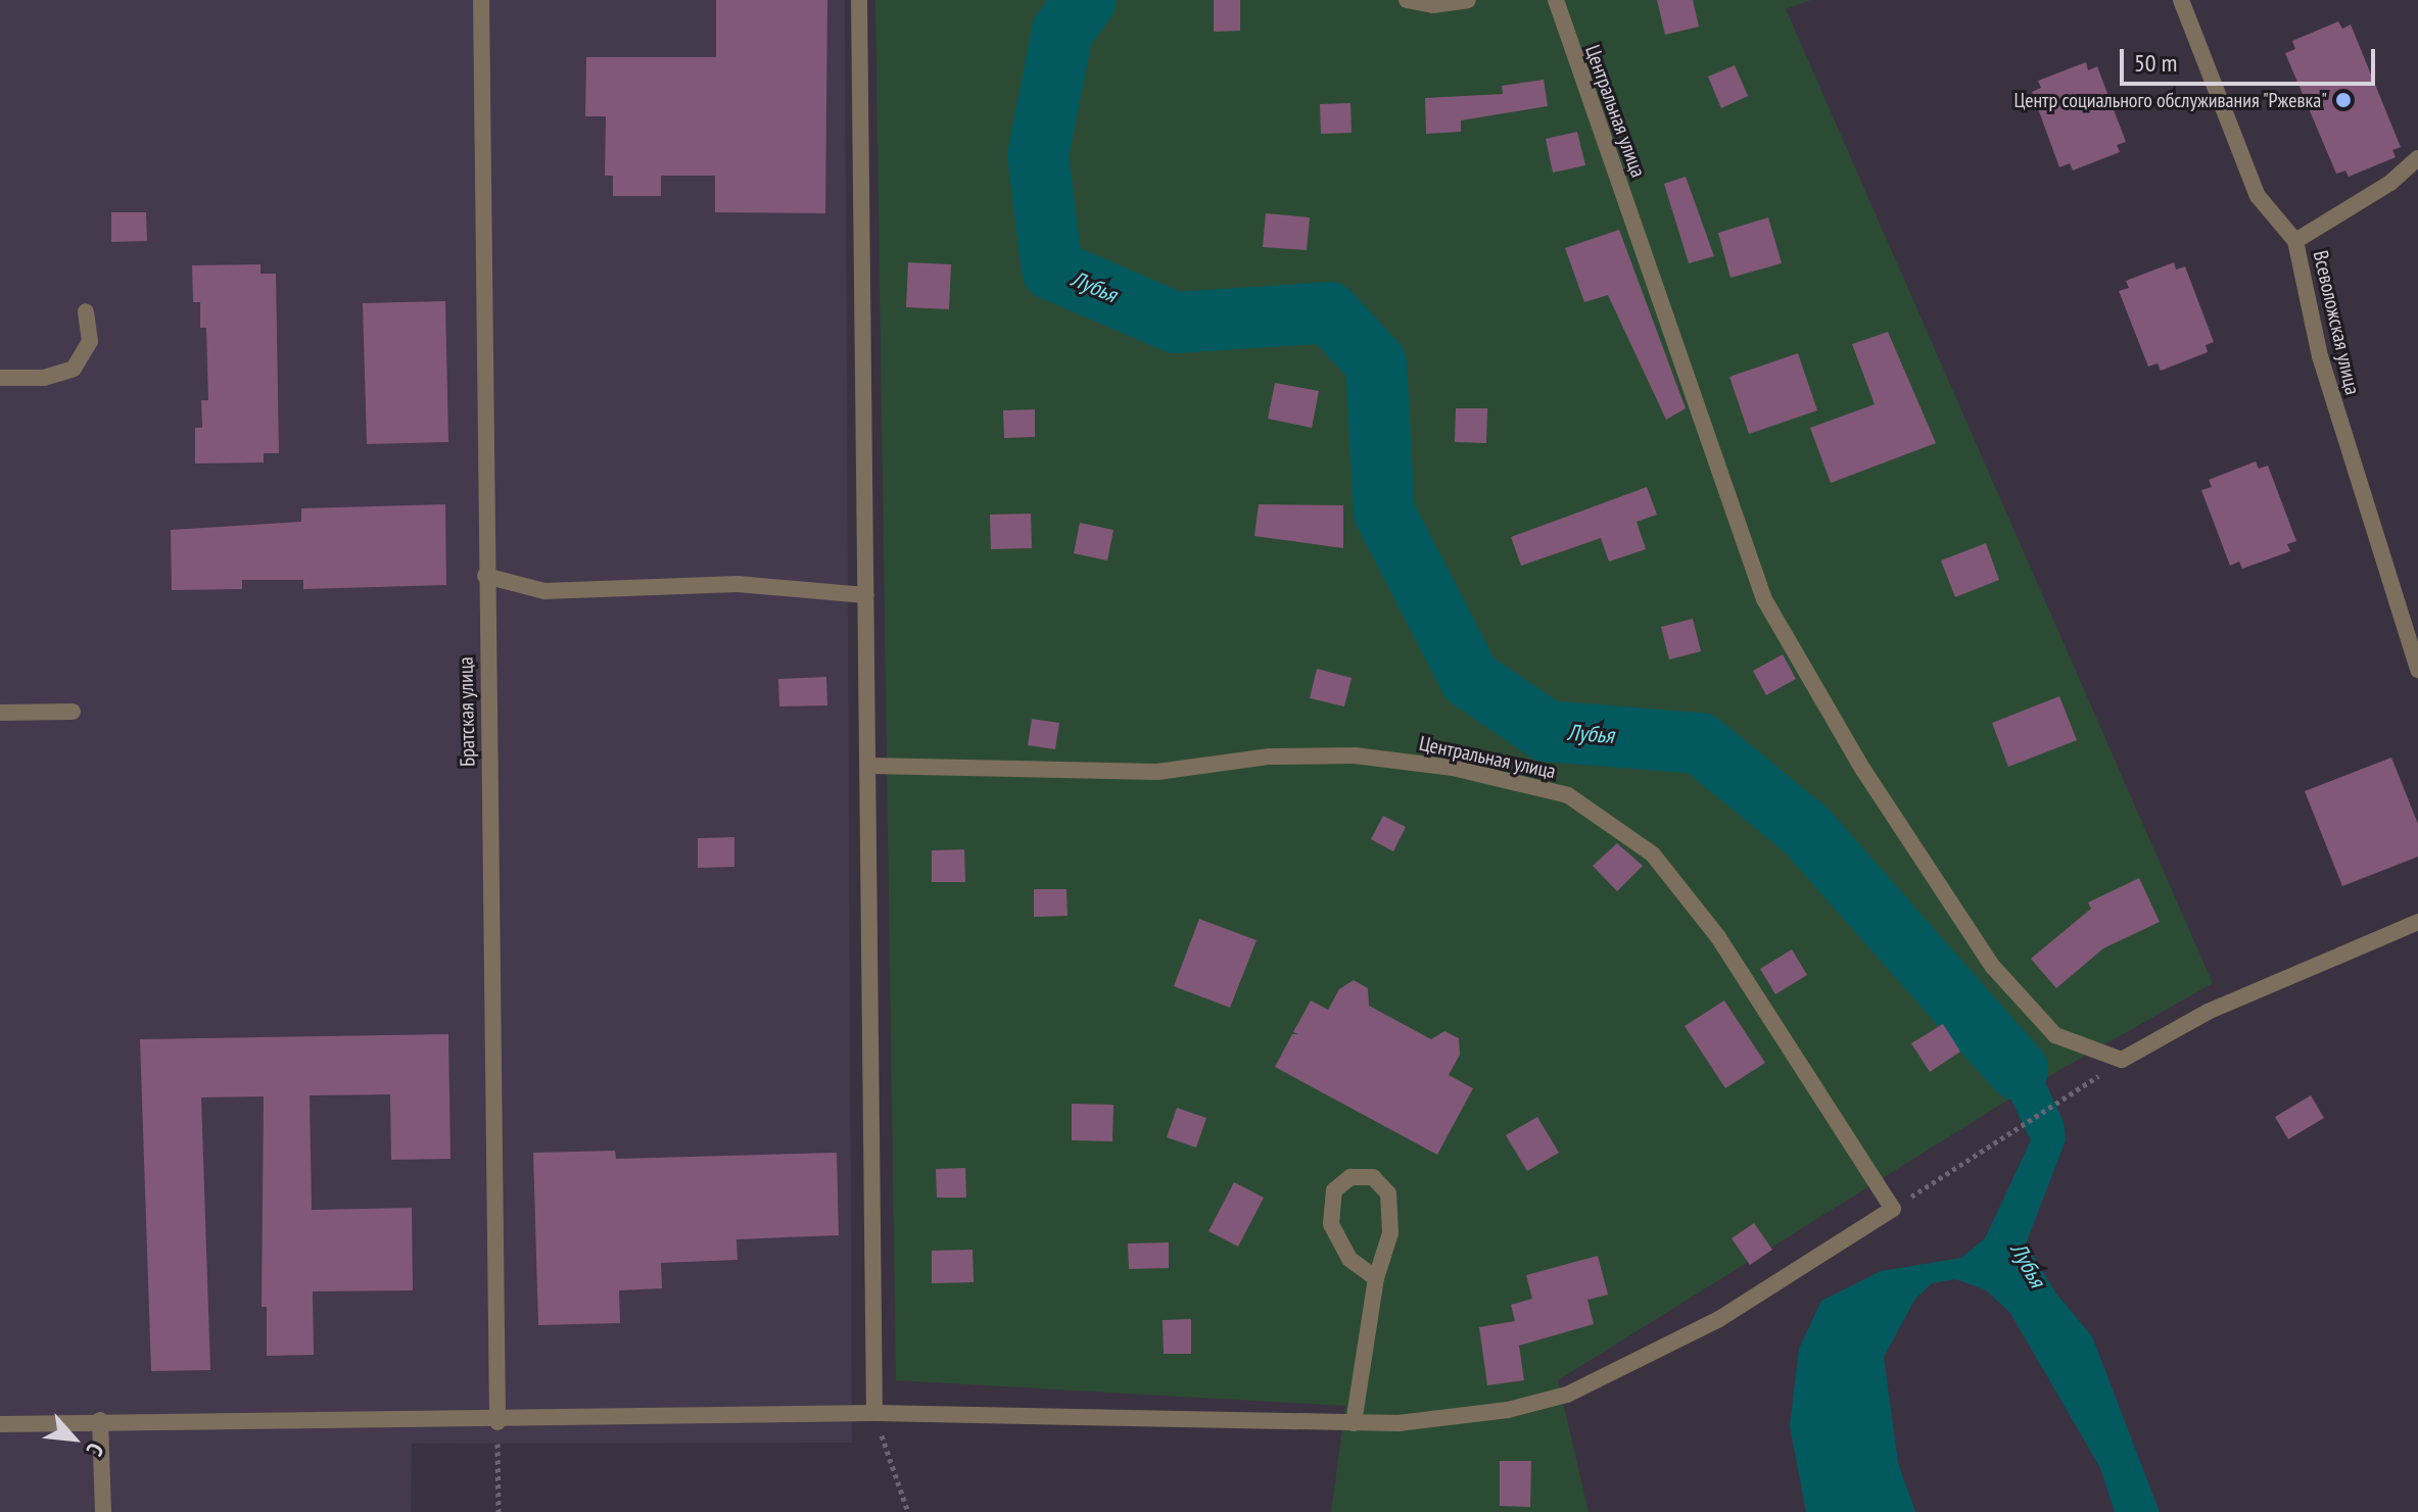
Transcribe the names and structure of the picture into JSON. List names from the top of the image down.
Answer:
{
  "streets": {
    "street": ["Центральная улица", "Всеволожская улица", "Братская улица"]
  },
  "water": ["Лубья"],
  "places": ["Центр социального обслуживания \"Ржевка\""],
  "scale_bar": "50 m",
  "north": "bottom right"
}
